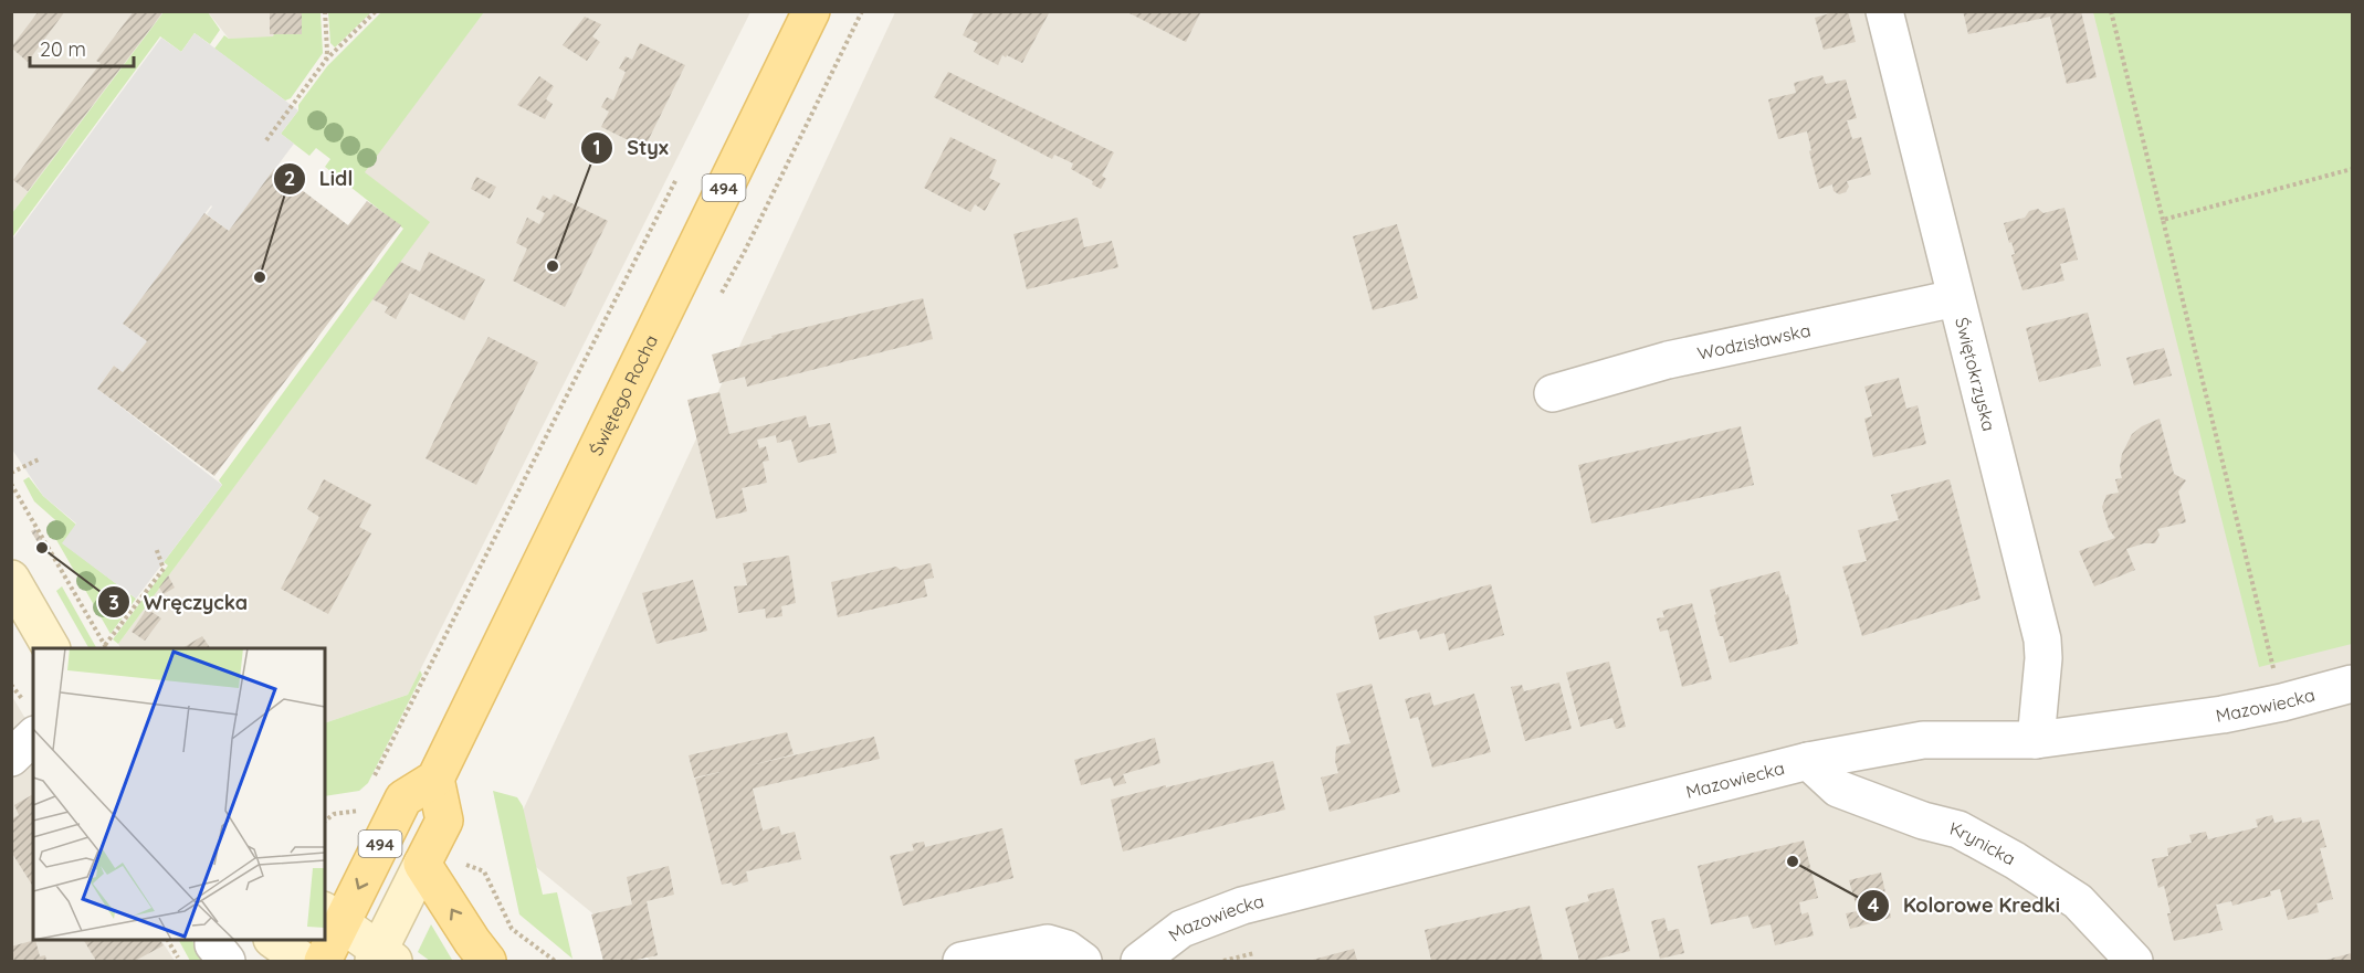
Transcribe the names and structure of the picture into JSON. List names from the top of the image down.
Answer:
{
  "streets": {
    "main road": ["494", "Świętego Rocha"],
    "street": [
      "Wodzisławska",
      "Świętokrzyska",
      "Mazowiecka",
      "Krynicka"
    ]
  },
  "crossings": [
    ["494", "Świętego Rocha"],
    ["Wodzisławska", "Świętokrzyska"],
    ["Świętokrzyska", "Mazowiecka"],
    ["Mazowiecka", "Krynicka"]
  ],
  "places": [
    "Styx",
    "Lidl",
    "Wręczycka",
    "Kolorowe Kredki"
  ],
  "scale_bar": "20 m"
}
